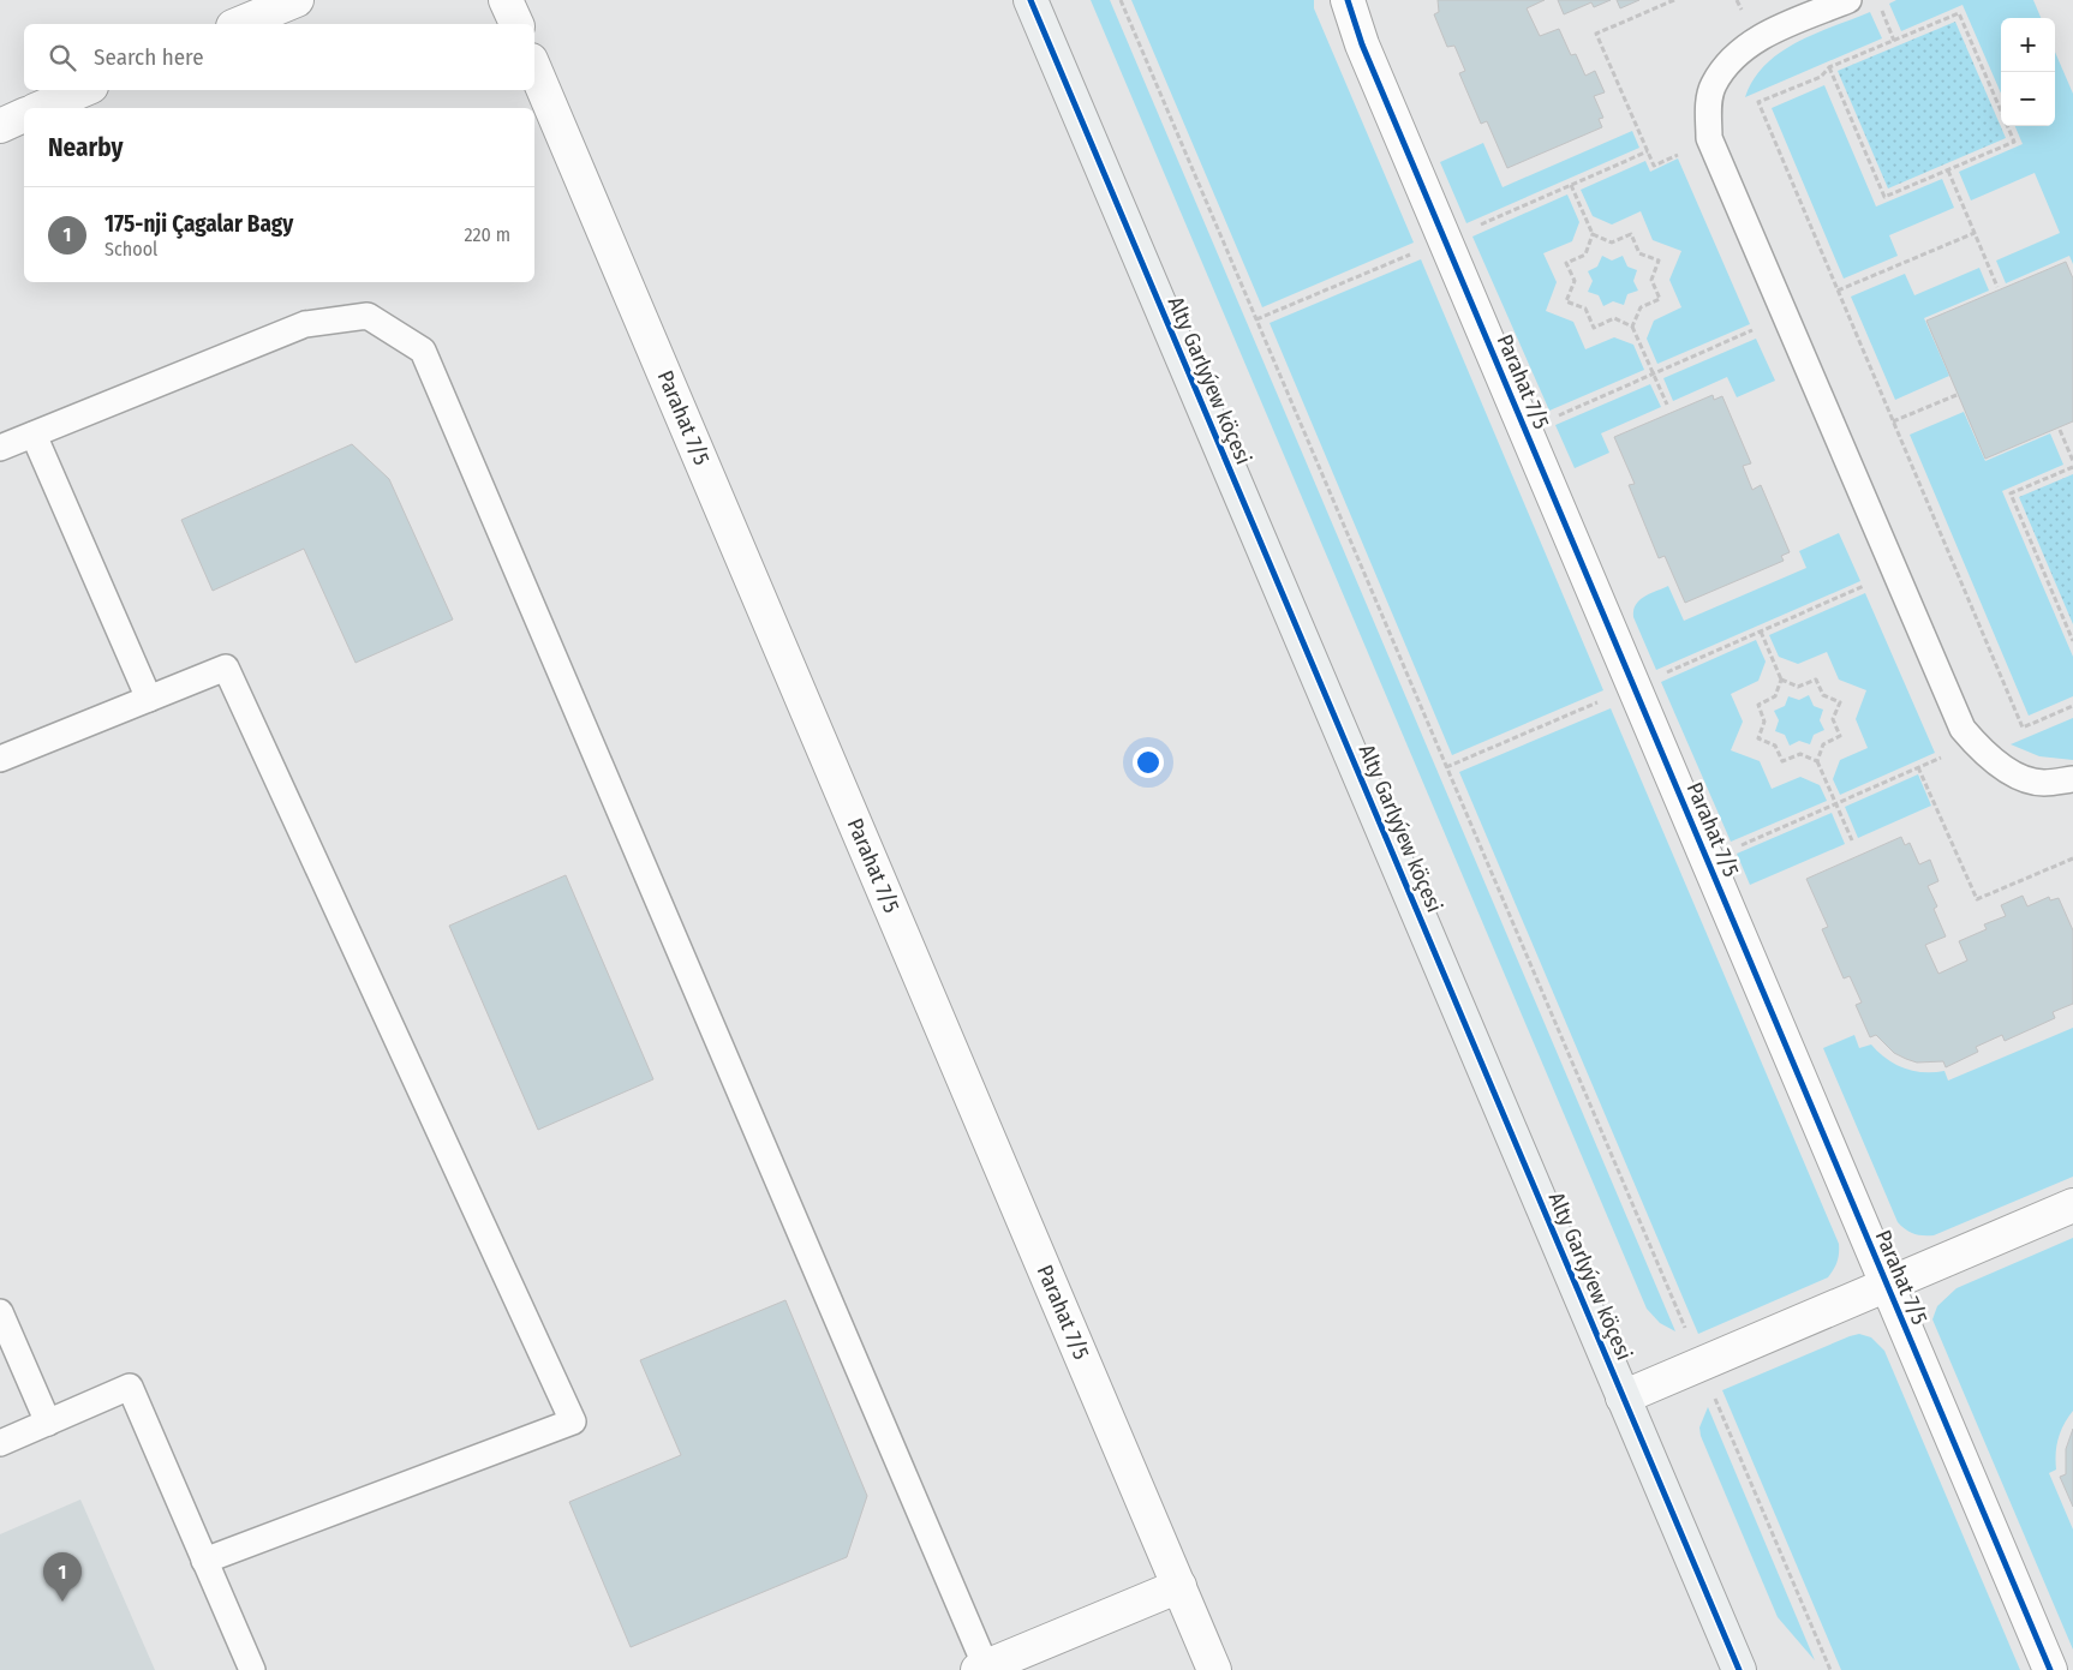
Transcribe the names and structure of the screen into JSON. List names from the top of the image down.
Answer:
{
  "streets": {
    "street": ["Alty Garlyýew köçesi", "Parahat 7/5"]
  },
  "crossings": [
    ["Alty Garlyýew köçesi", "Parahat 7/5"]
  ],
  "page": {
    "map_buttons": ["+", "−"],
    "search": "Search here",
    "heading": "Nearby",
    "list": [
      {
        "mark": "1",
        "name": "175-nji Çagalar Bagy",
        "note": "School",
        "value": "220 m"
      }
    ],
    "pins": "1"
  }
}
